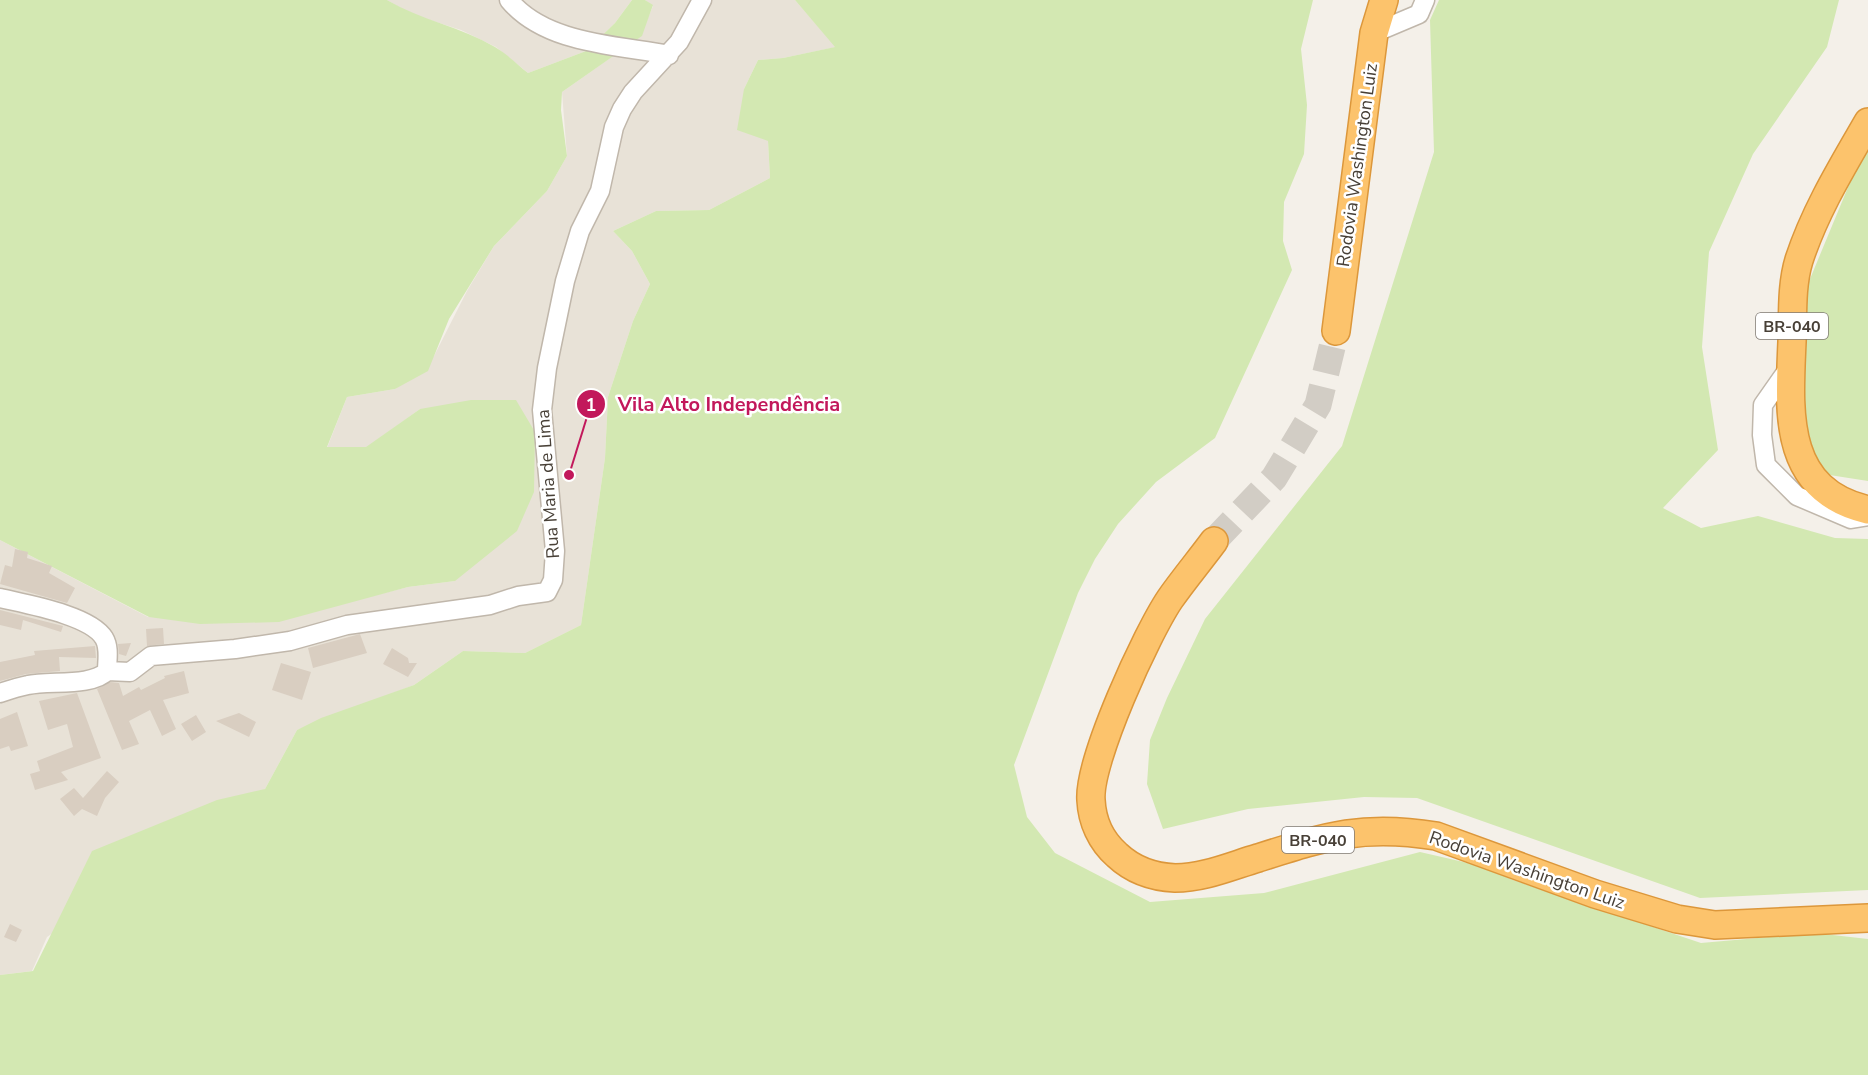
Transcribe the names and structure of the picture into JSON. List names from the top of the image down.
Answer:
{
  "streets": {
    "highway": ["Rodovia Washington Luiz", "BR-040"],
    "street": ["Rua Maria de Lima"]
  },
  "places": ["Vila Alto Independência"]
}
